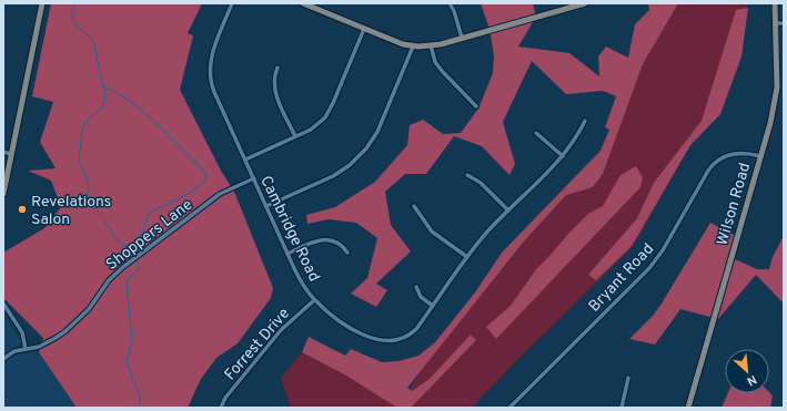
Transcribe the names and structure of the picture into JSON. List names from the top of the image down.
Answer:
{
  "streets": {
    "street": [
      "Wilson Road",
      "Cambridge Road",
      "Shoppers Lane",
      "Bryant Road",
      "Forrest Drive"
    ]
  },
  "crossings": [
    ["Wilson Road", "Bryant Road"],
    ["Cambridge Road", "Shoppers Lane"],
    ["Cambridge Road", "Forrest Drive"]
  ],
  "places": ["Revelations Salon"],
  "north": "bottom right"
}
